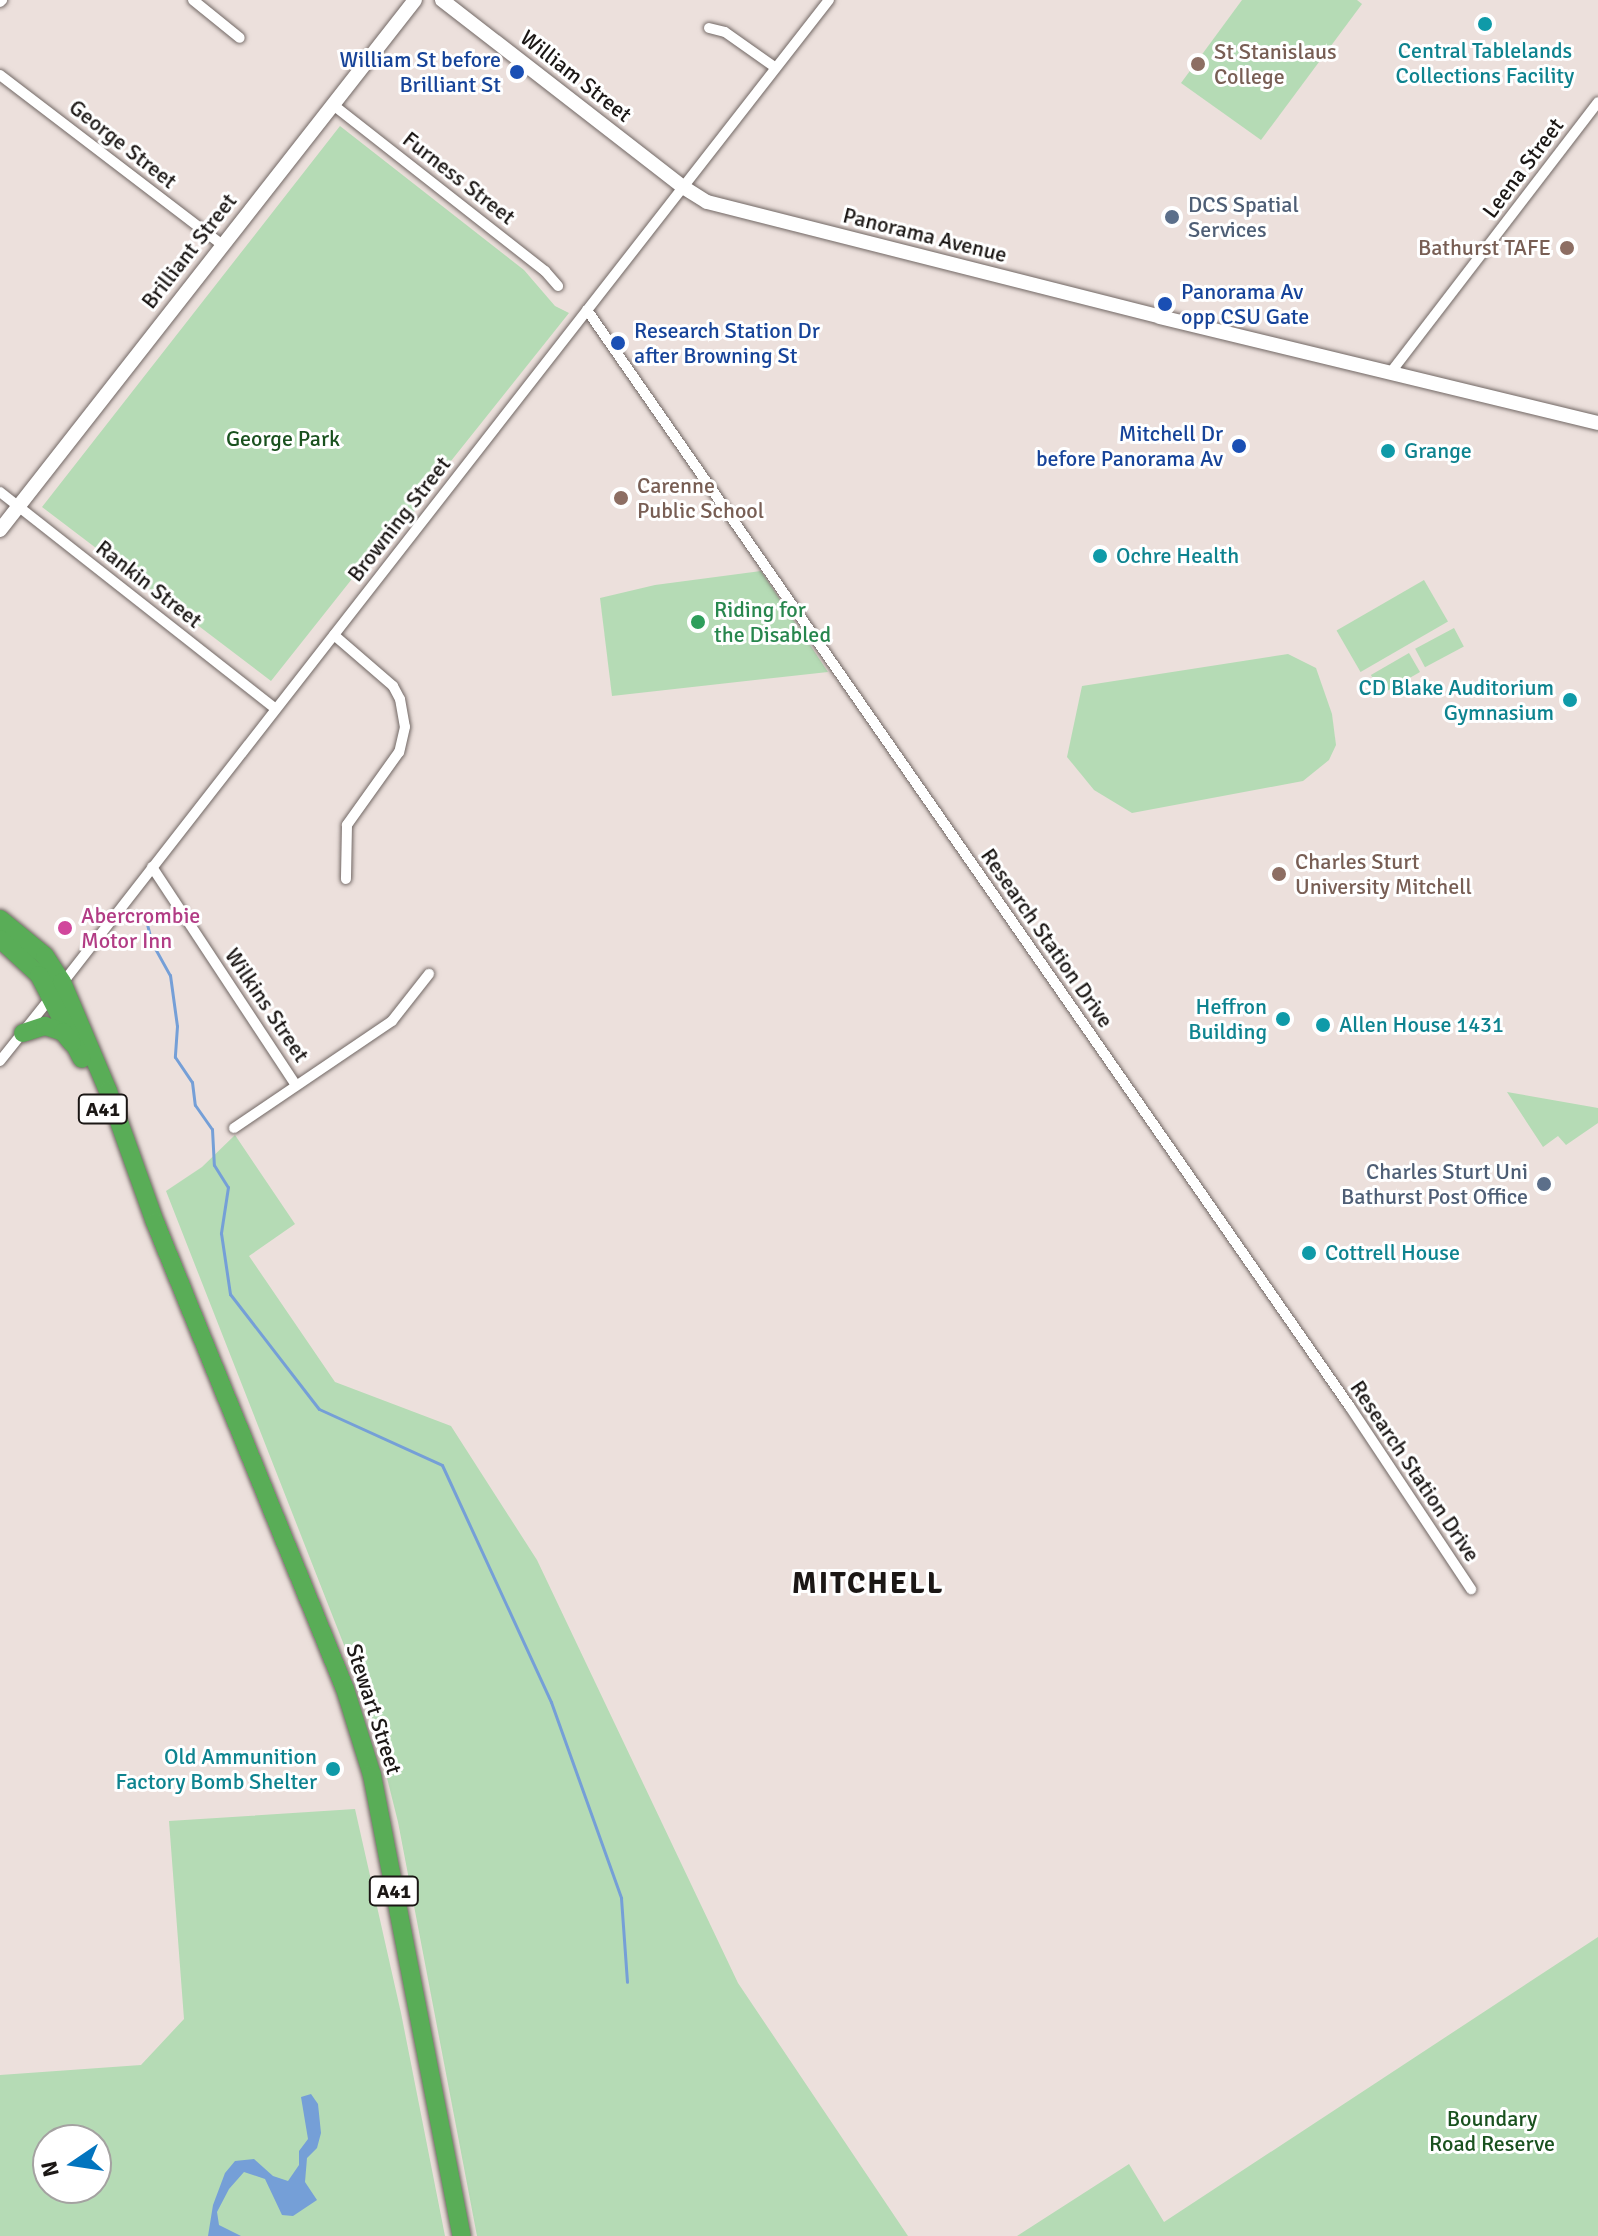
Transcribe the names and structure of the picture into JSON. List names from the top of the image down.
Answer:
{
  "streets": {
    "highway": ["A41", "Stewart Street"],
    "street": [
      "William Street",
      "George Street",
      "Leena Street",
      "Furness Street",
      "Panorama Avenue",
      "Brilliant Street",
      "Browning Street",
      "Rankin Street",
      "Research Station Drive",
      "Wilkins Street"
    ]
  },
  "crossings": [
    ["William Street", "Panorama Avenue"],
    ["William Street", "Browning Street"],
    ["George Street", "Brilliant Street"],
    ["Leena Street", "Panorama Avenue"],
    ["Furness Street", "Brilliant Street"],
    ["Panorama Avenue", "Browning Street"],
    ["Brilliant Street", "Rankin Street"],
    ["Browning Street", "Rankin Street"],
    ["Browning Street", "Research Station Drive"],
    ["Browning Street", "Wilkins Street"],
    ["Browning Street", "Stewart Street"]
  ],
  "districts": ["MITCHELL"],
  "parks": ["George Park", "Boundary Road Reserve"],
  "places": [
    "Central Tablelands Collections Facility",
    "St Stanislaus College",
    "William St before Brilliant St",
    "DCS Spatial Services",
    "Bathurst TAFE",
    "Panorama Av opp CSU Gate",
    "Research Station Dr after Browning St",
    "Mitchell Dr before Panorama Av",
    "Grange",
    "Carenne Public School",
    "Ochre Health",
    "Riding for the Disabled",
    "CD Blake Auditorium Gymnasium",
    "Charles Sturt University Mitchell",
    "Abercrombie Motor Inn",
    "Heffron Building",
    "Allen House 1431",
    "Charles Sturt Uni Bathurst Post Office",
    "Cottrell House",
    "Old Ammunition Factory Bomb Shelter"
  ],
  "north": "left"
}
